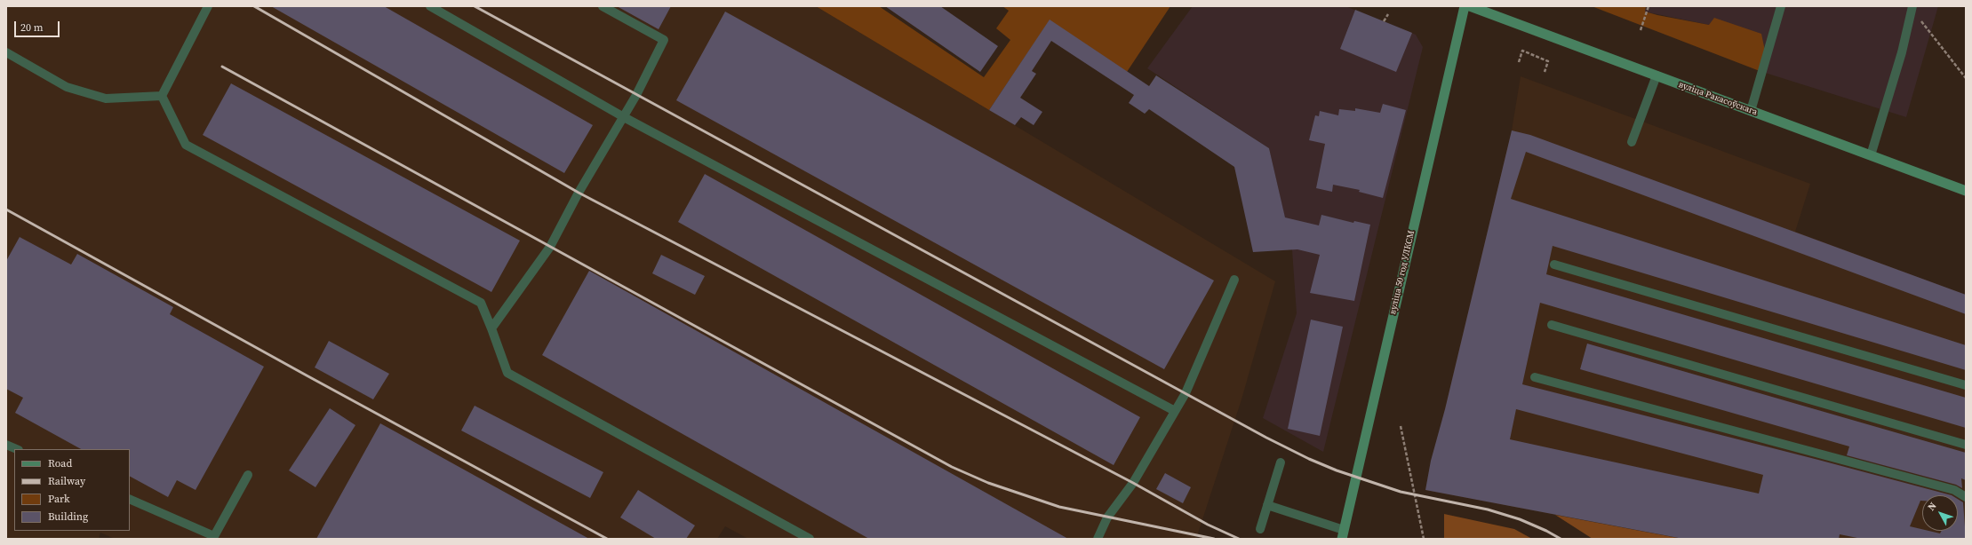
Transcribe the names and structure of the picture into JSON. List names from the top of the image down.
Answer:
{
  "streets": {
    "main road": ["вуліца Ракасоўскага", "вуліца 50 год УЛКСМ"]
  },
  "legend": [
    "Road",
    "Railway",
    "Park",
    "Building"
  ],
  "scale_bar": "20 m",
  "north": "top left"
}
